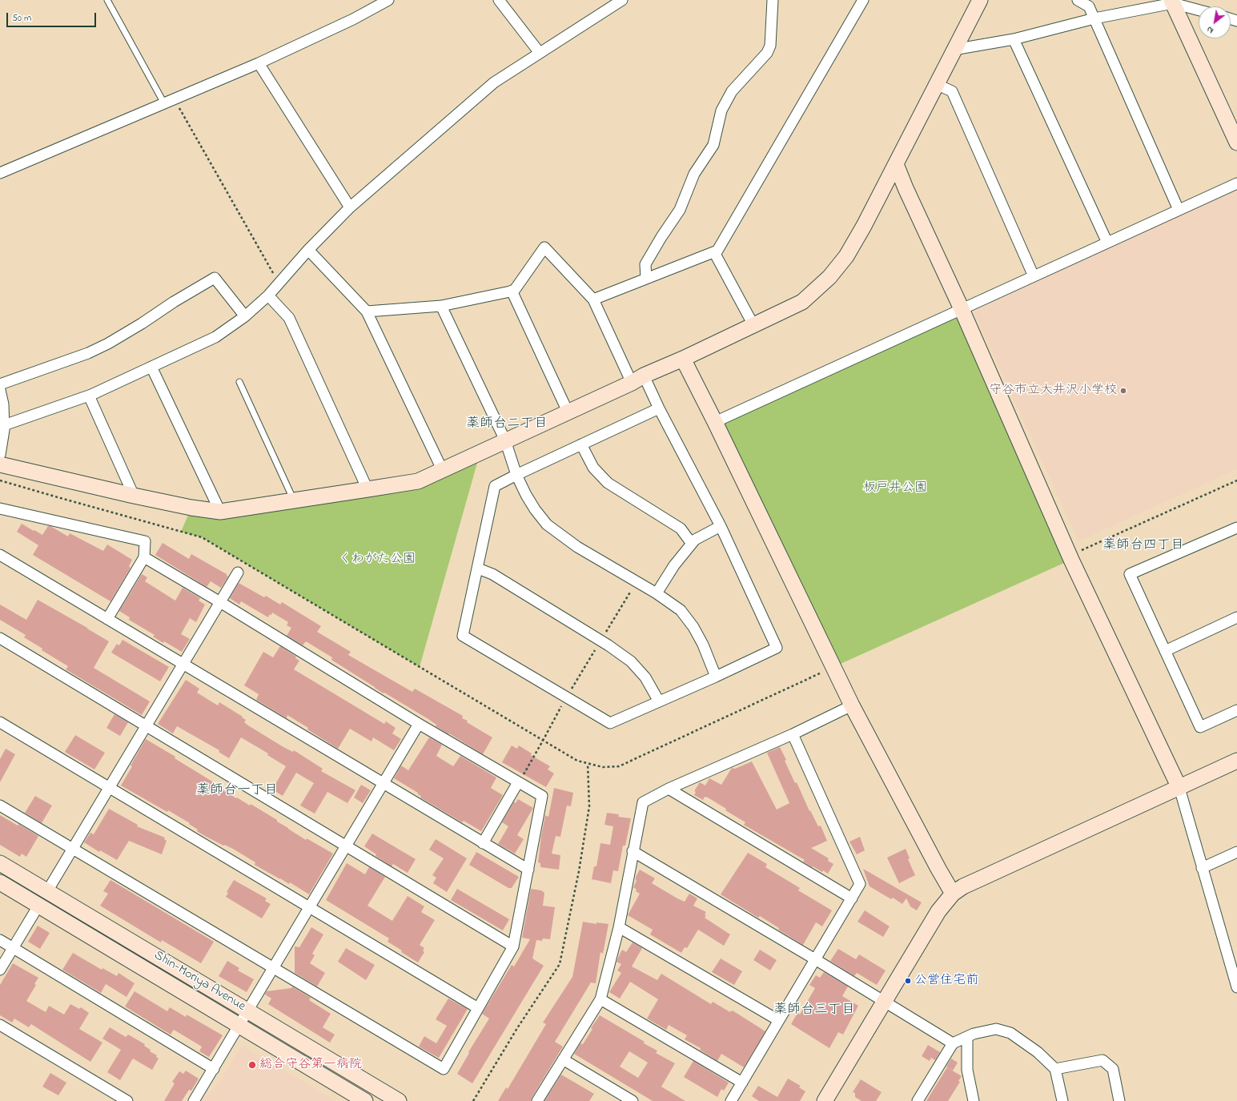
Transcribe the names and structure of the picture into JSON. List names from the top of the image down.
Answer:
{
  "streets": {
    "street": ["Shin-Moriya Avenue"]
  },
  "districts": [
    "薬師台二丁目",
    "薬師台四丁目",
    "薬師台一丁目",
    "薬師台三丁目"
  ],
  "parks": ["板戸井公園", "くわがた公園"],
  "places": ["守谷市立大井沢小学校", "公営住宅前", "総合守谷第一病院"],
  "scale_bar": "50 m",
  "north": "bottom left"
}
